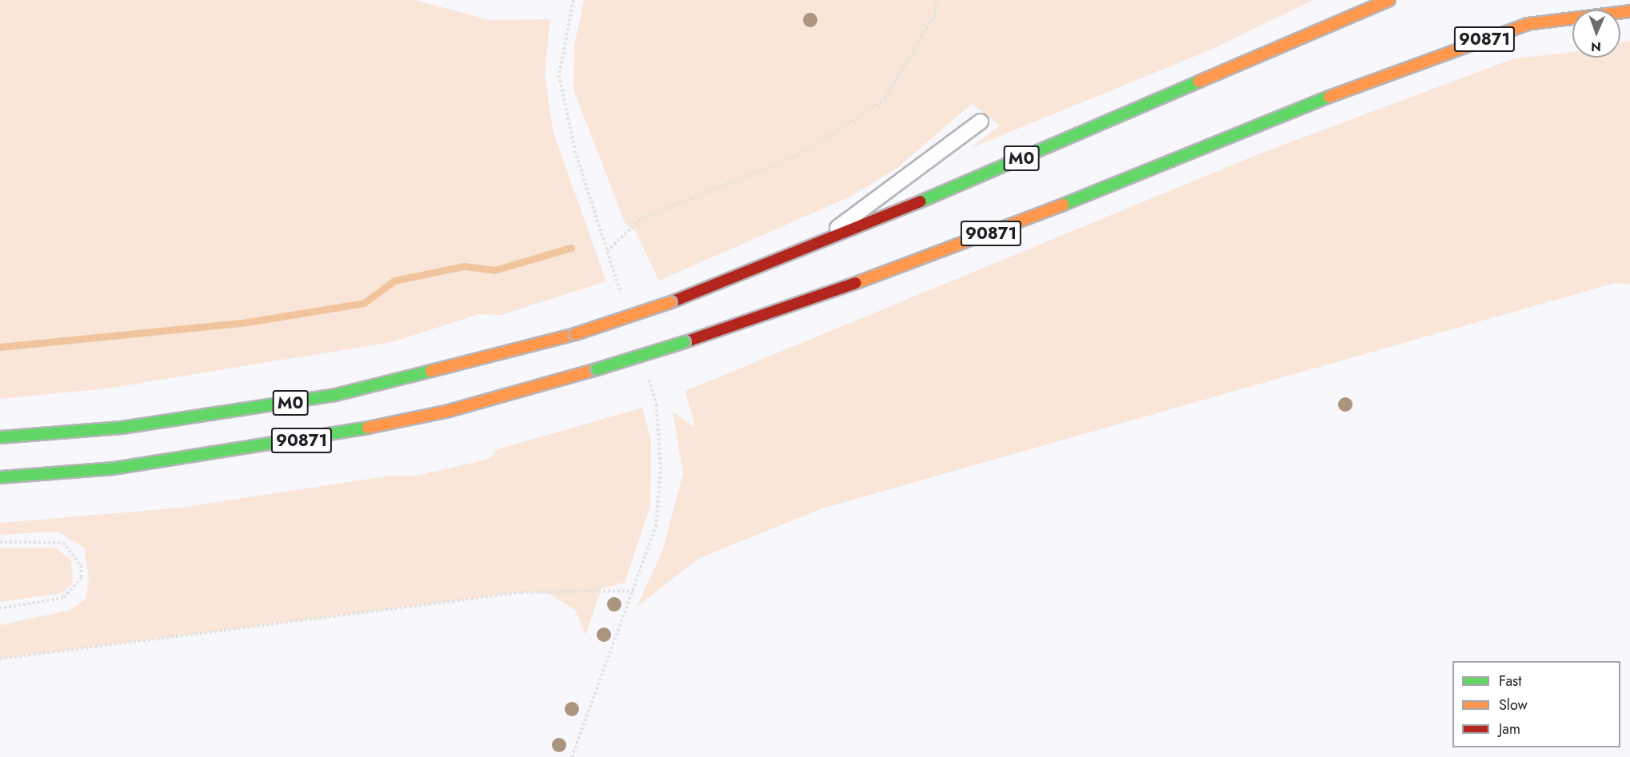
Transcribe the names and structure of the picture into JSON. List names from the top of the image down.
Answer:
{
  "streets": {
    "highway": ["90871", "M0"]
  },
  "legend": ["Fast", "Slow", "Jam"],
  "north": "bottom"
}
